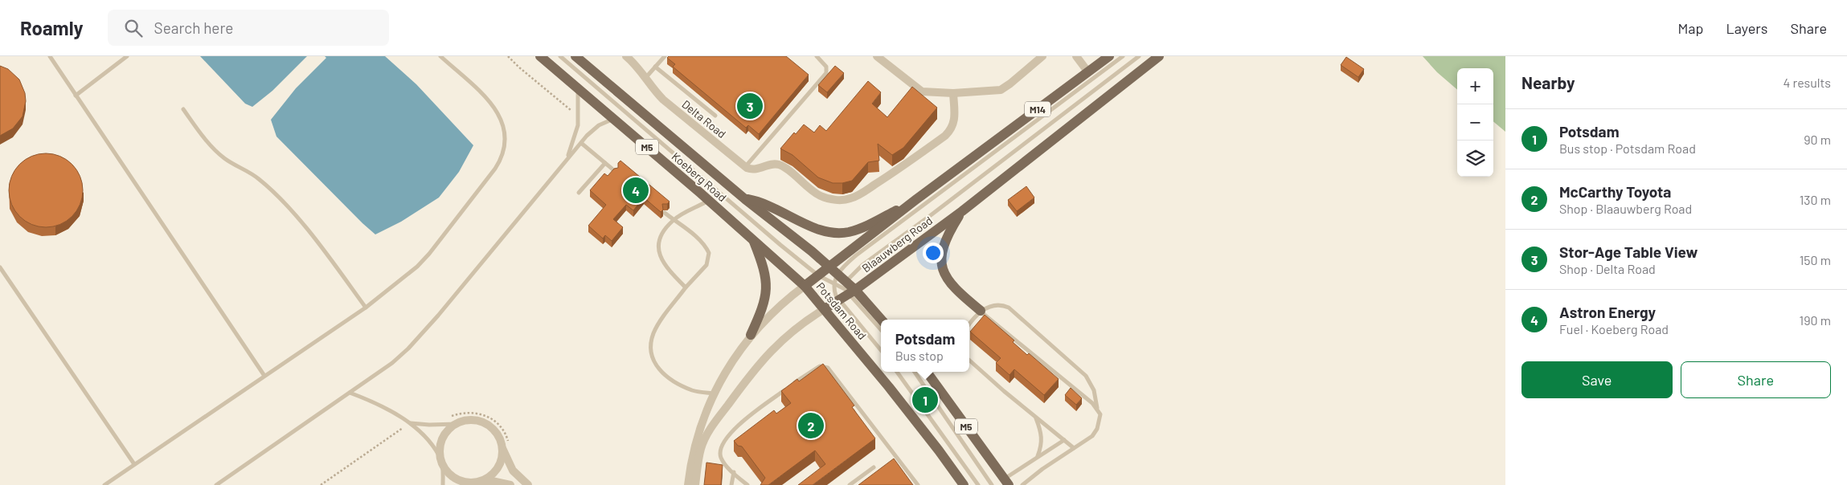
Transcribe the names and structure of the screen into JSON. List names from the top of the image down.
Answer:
{
  "streets": {
    "main road": [
      "M14",
      "M5",
      "Koeberg Road",
      "Blaauwberg Road",
      "Potsdam Road"
    ],
    "street": ["Delta Road"]
  },
  "crossings": [
    ["Koeberg Road", "Blaauwberg Road"],
    ["Koeberg Road", "Potsdam Road"],
    ["Blaauwberg Road", "Potsdam Road"]
  ],
  "page": {
    "header": "Roamly",
    "search": "Search here",
    "nav": ["Map", "Layers", "Share"],
    "heading": ["Nearby", "4 results"],
    "map_buttons": ["+", "−"],
    "pins": [
      "3",
      "4",
      "1",
      "2"
    ],
    "list": [
      {
        "mark": "1",
        "name": "Potsdam",
        "note": "Bus stop · Potsdam Road",
        "value": "90 m"
      },
      {
        "mark": "2",
        "name": "McCarthy Toyota",
        "note": "Shop · Blaauwberg Road",
        "value": "130 m"
      },
      {
        "mark": "3",
        "name": "Stor-Age Table View",
        "note": "Shop · Delta Road",
        "value": "150 m"
      },
      {
        "mark": "4",
        "name": "Astron Energy",
        "note": "Fuel · Koeberg Road",
        "value": "190 m"
      }
    ],
    "popup": ["Potsdam", "Bus stop"],
    "buttons": ["Save", "Share"]
  }
}
